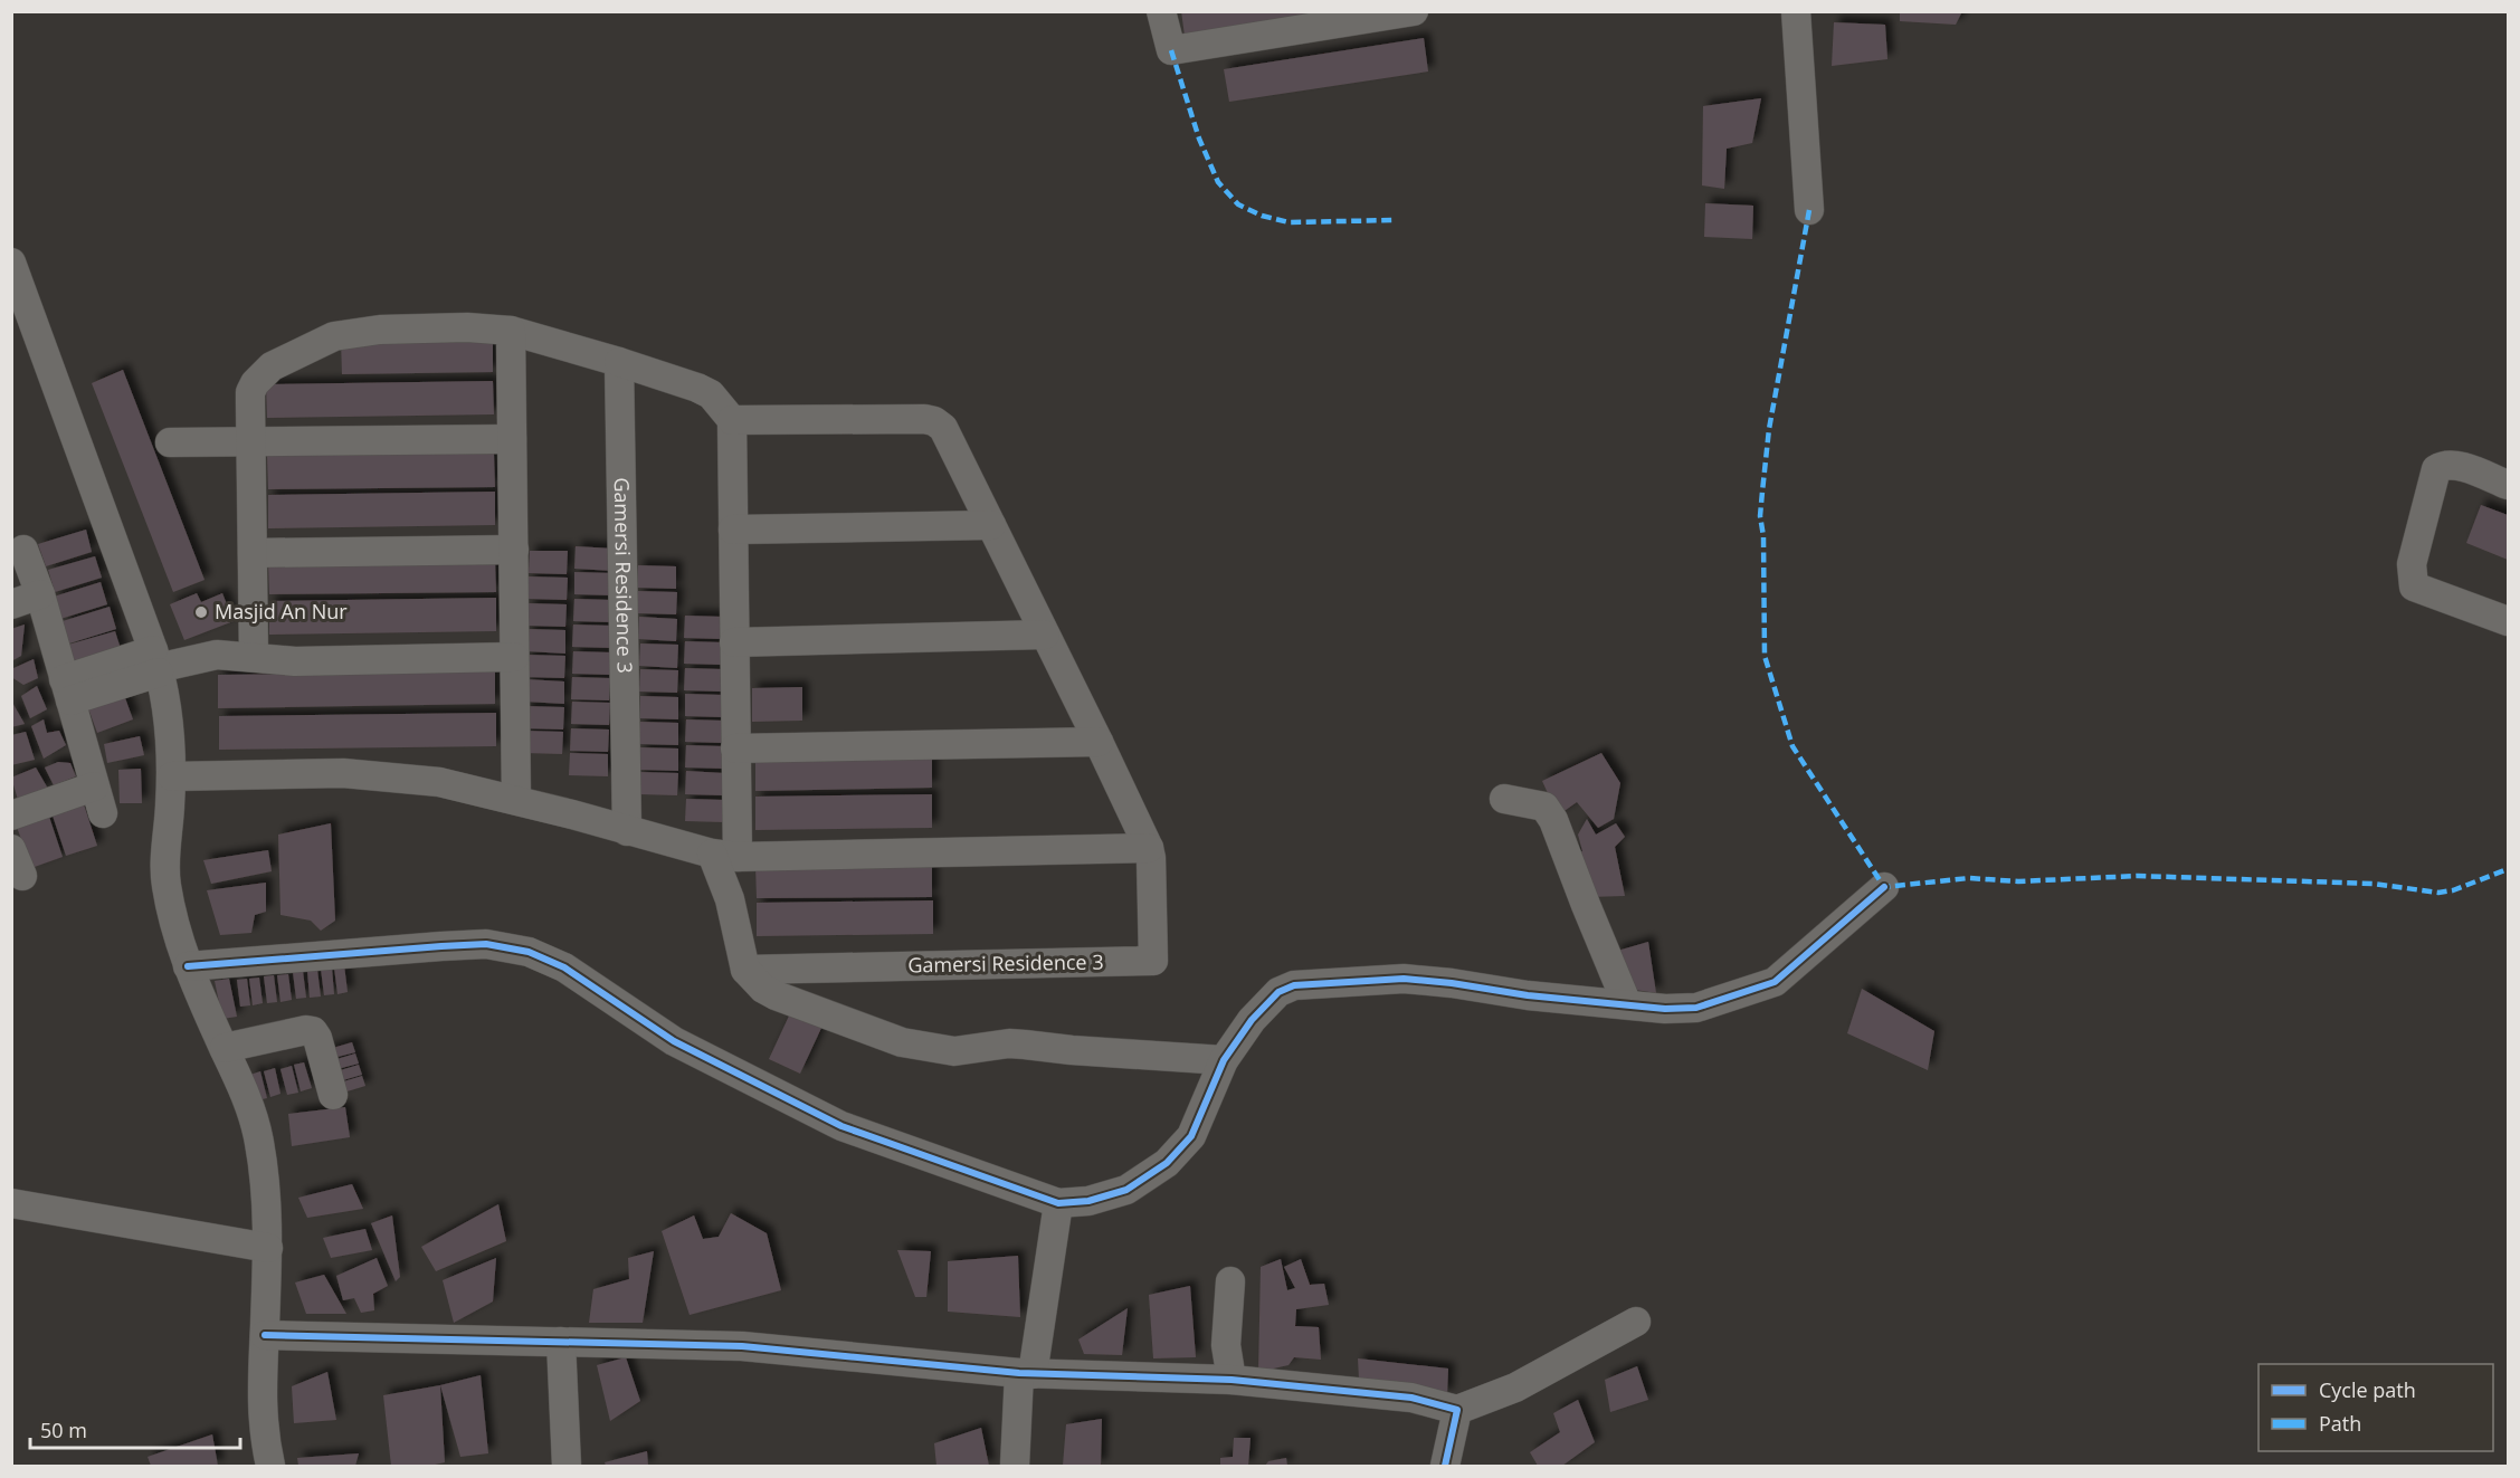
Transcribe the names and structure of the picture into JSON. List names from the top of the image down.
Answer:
{
  "streets": {
    "street": ["Gamersi Residence 3"]
  },
  "places": ["Masjid An Nur"],
  "legend": ["Cycle path", "Path"],
  "scale_bar": "50 m"
}
